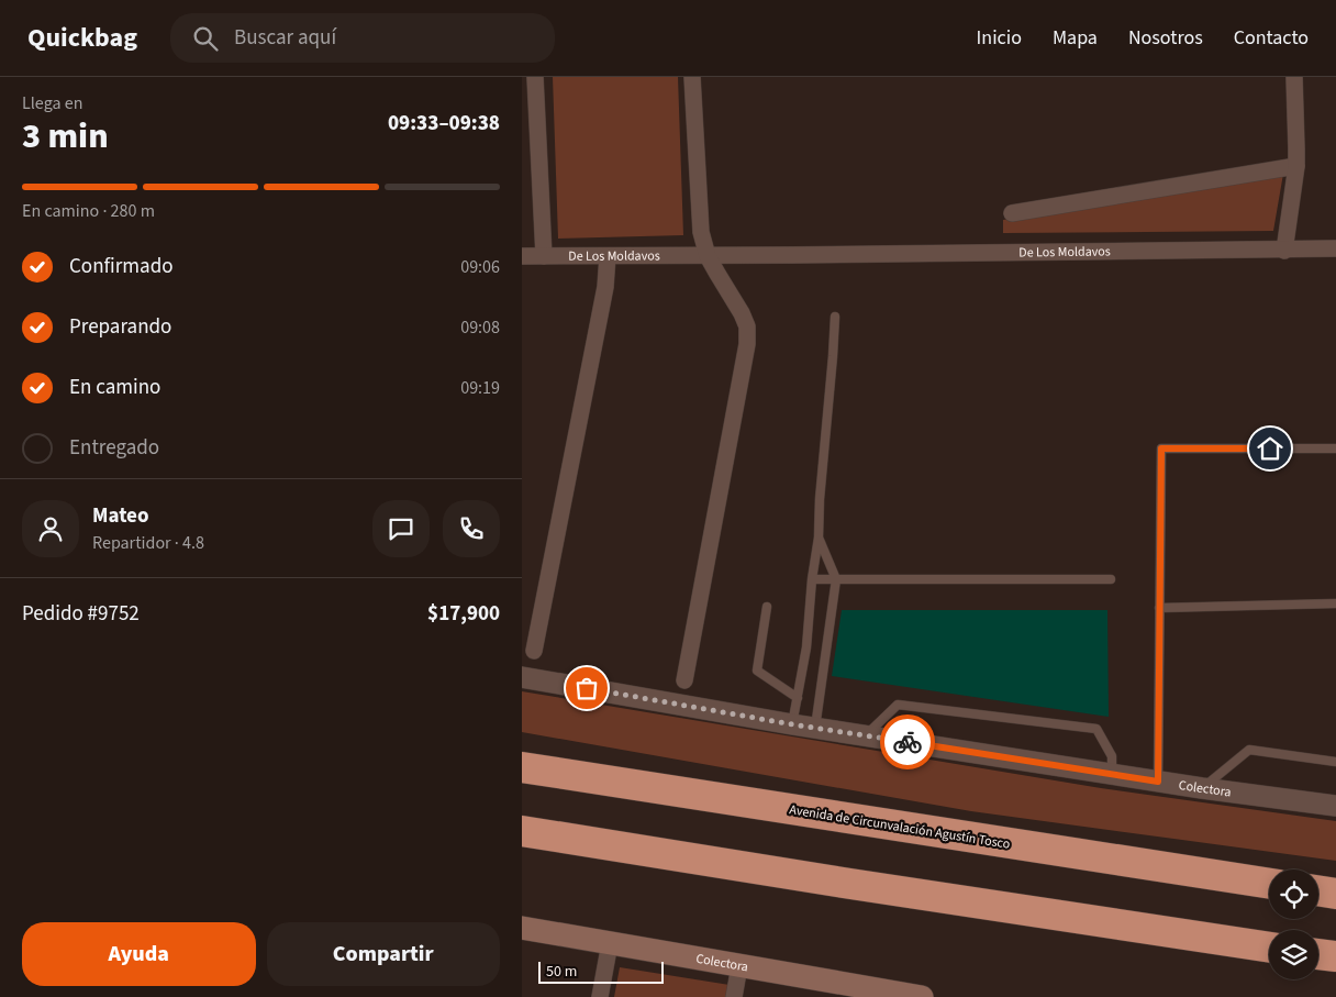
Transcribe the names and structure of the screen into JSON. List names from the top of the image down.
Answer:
{
  "streets": {
    "highway": ["Avenida de Circunvalación Agustín Tosco"],
    "main road": ["Colectora"],
    "street": ["De Los Moldavos"]
  },
  "scale_bar": "50 m",
  "page": {
    "header": "Quickbag",
    "search": "Buscar aquí",
    "nav": [
      "Inicio",
      "Mapa",
      "Nosotros",
      "Contacto"
    ],
    "heading": ["3 min", "Llega en", "09:33–09:38"],
    "panel": [
      "Mateo",
      "Repartidor · 4.8",
      "Pedido #9752",
      "$17,900"
    ],
    "bar": "En camino · 280 m",
    "list": [
      ["Confirmado", "09:06"],
      ["Preparando", "09:08"],
      ["En camino", "09:19"],
      "Entregado"
    ],
    "buttons": ["Ayuda", "Compartir"],
    "scale": "50 m"
  }
}
